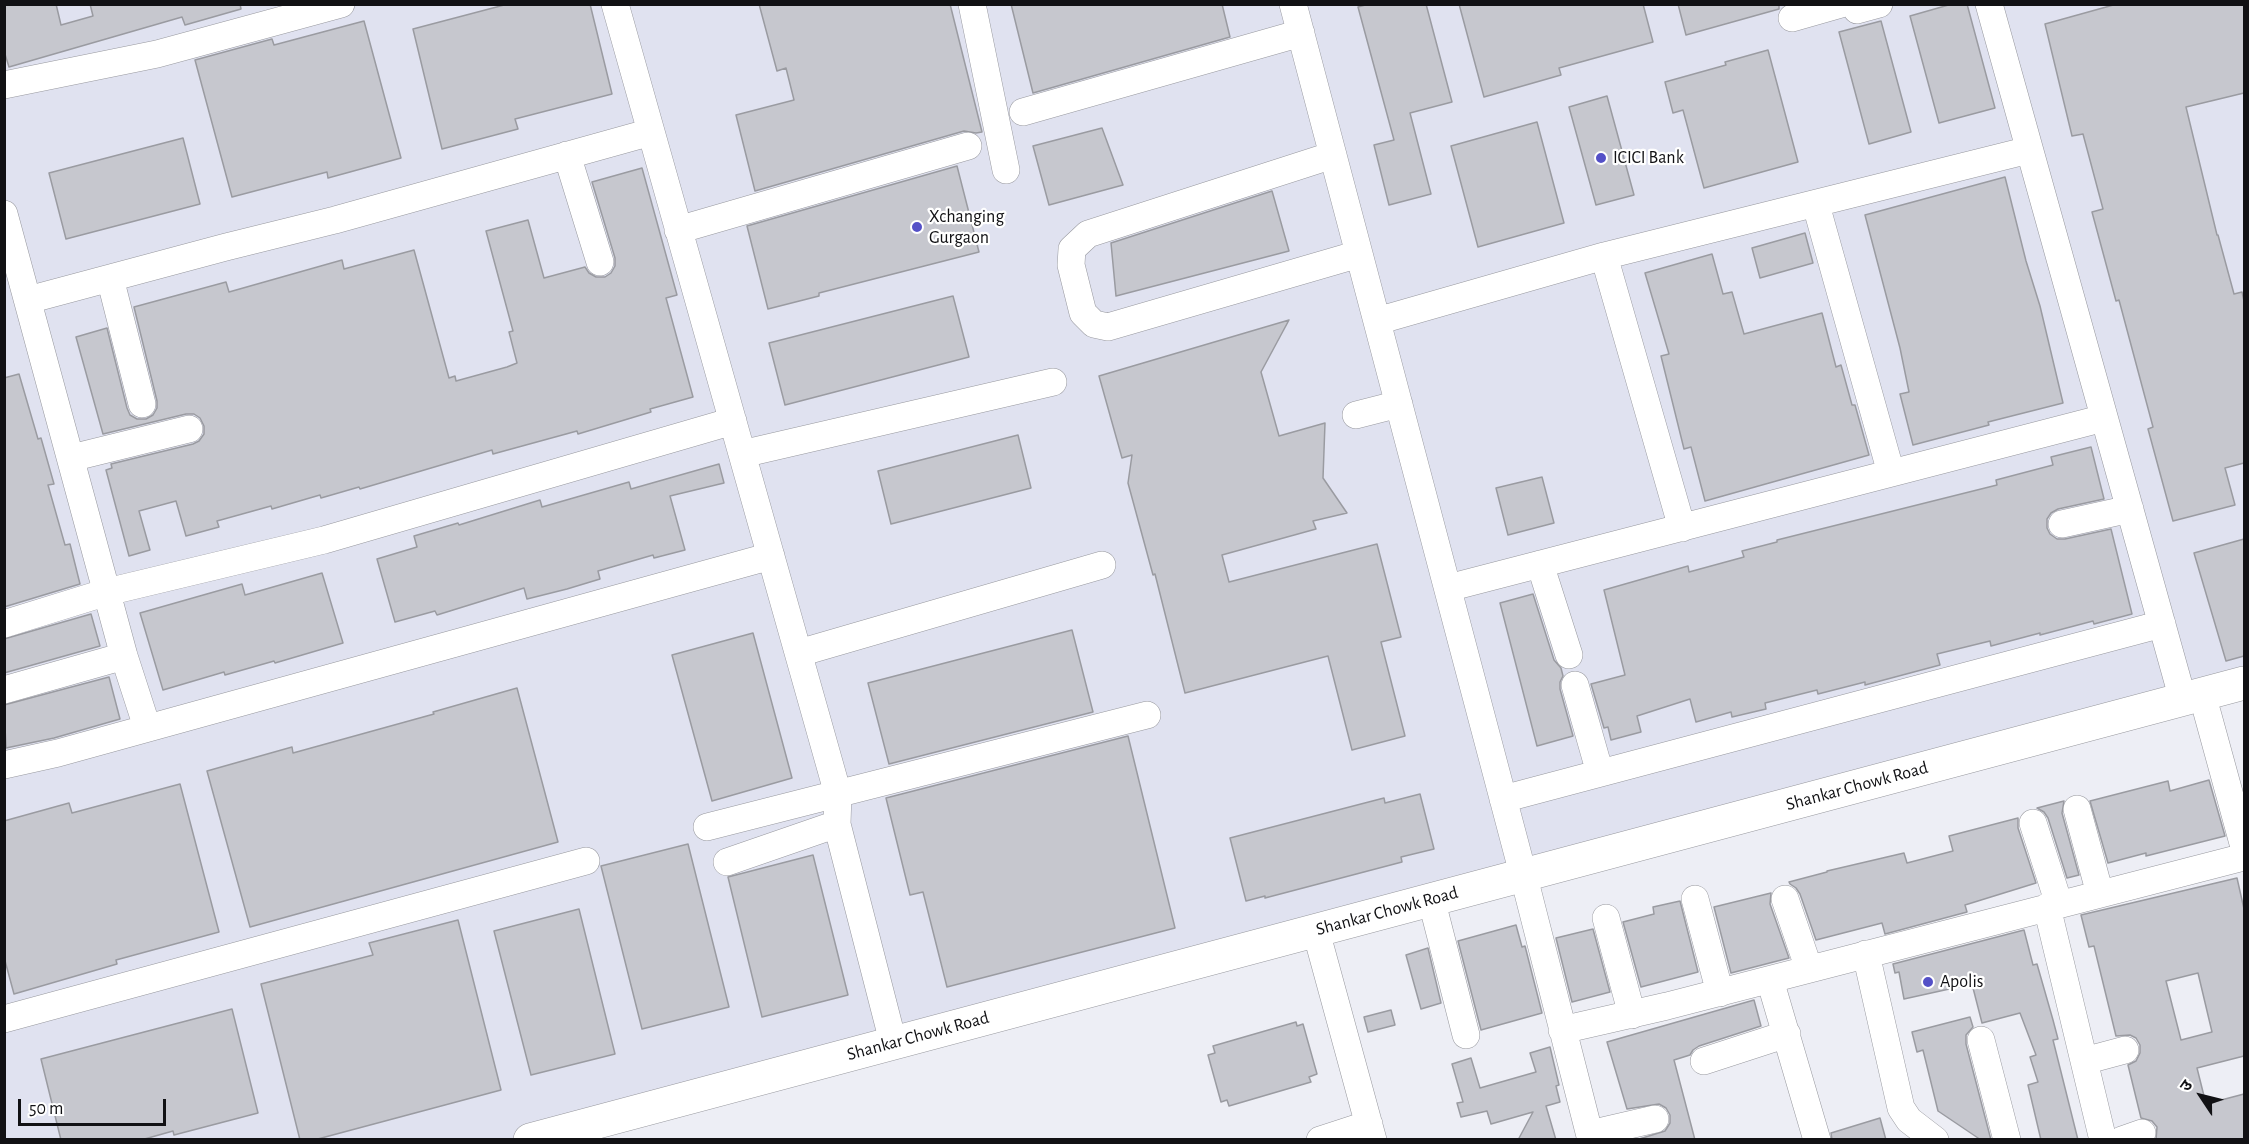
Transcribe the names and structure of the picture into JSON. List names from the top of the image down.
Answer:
{
  "streets": {
    "main road": ["Shankar Chowk Road"]
  },
  "places": ["ICICI Bank", "Xchanging Gurgaon", "Apolis"],
  "scale_bar": "50 m",
  "north": "top left"
}
